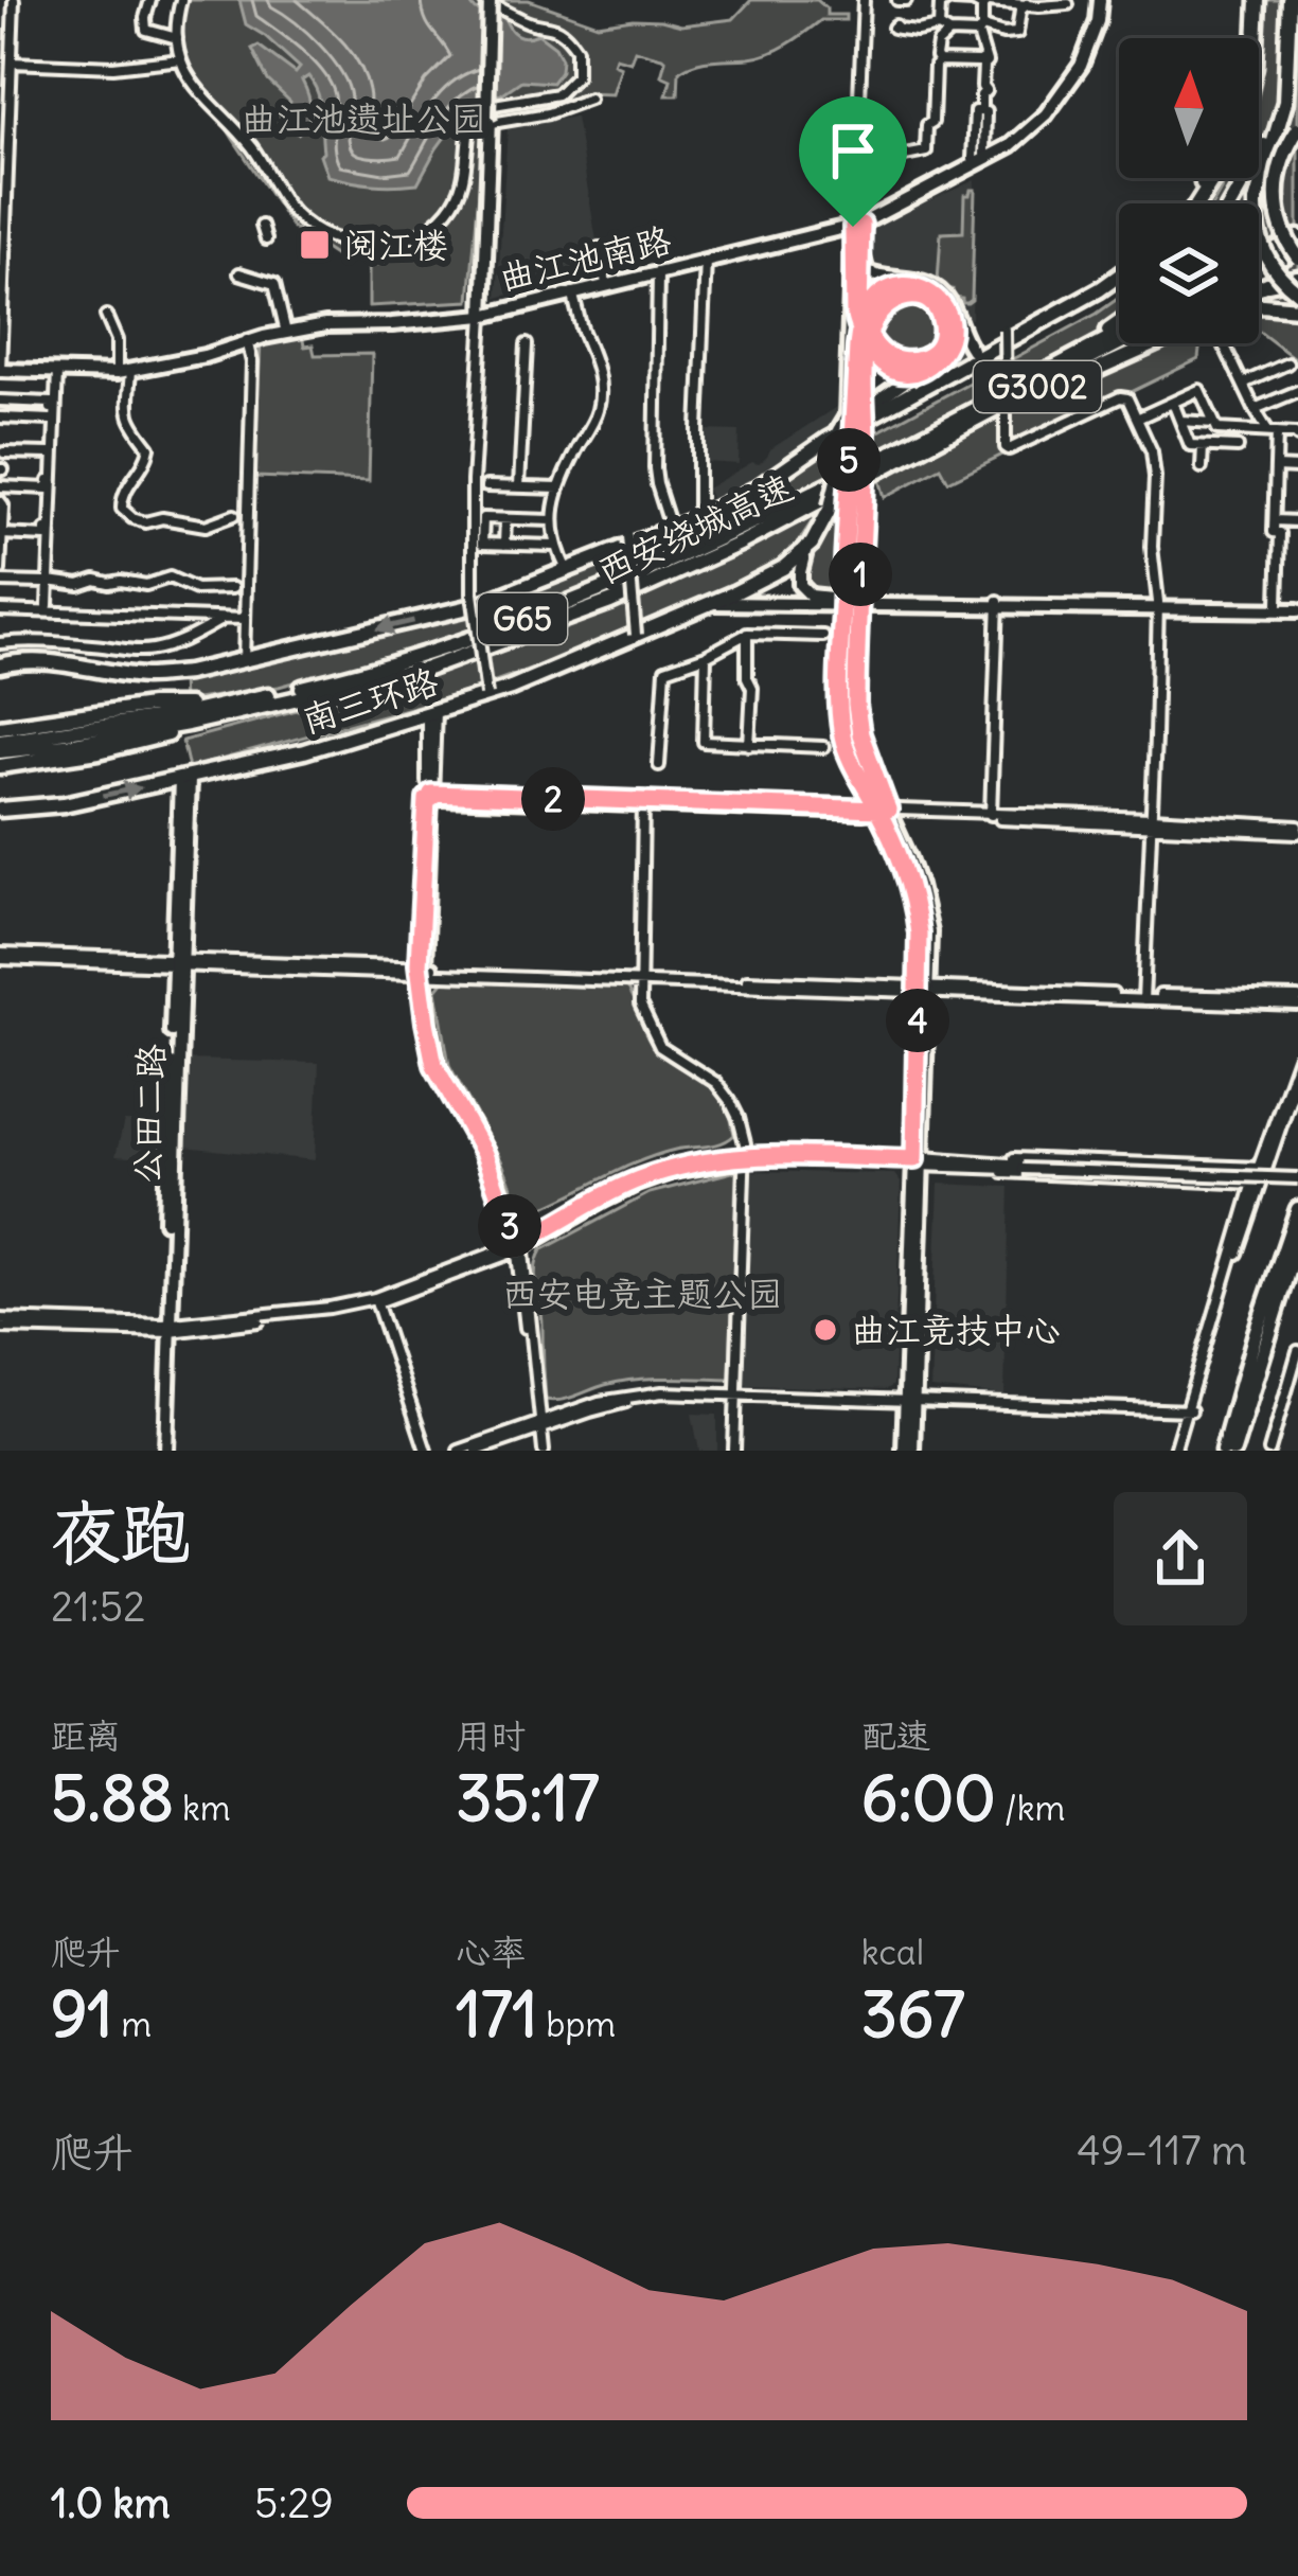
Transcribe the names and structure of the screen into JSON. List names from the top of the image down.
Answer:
{
  "streets": {
    "highway": [
      "G3002",
      "西安绕城高速",
      "G65",
      "南三环路"
    ],
    "main road": ["曲江池南路", "公田二路"]
  },
  "crossings": [
    ["西安绕城高速", "G65"],
    ["南三环路", "公田二路"]
  ],
  "parks": ["曲江池遗址公园", "西安电竞主题公园"],
  "places": {
    "transit": ["阅江楼"],
    "other": ["曲江竞技中心"]
  },
  "north": "top",
  "page": {
    "pins": [
      "5",
      "1",
      "2",
      "4",
      "3"
    ],
    "heading": ["夜跑", "21:52"],
    "stats": [
      ["距离", "5.88 km"],
      ["用时", "35:17"],
      ["配速", "6:00 /km"],
      ["爬升", "91 m"],
      ["心率", "171 bpm"],
      ["kcal", "367"]
    ],
    "chart": ["爬升", "49–117 m"],
    "list": [
      {
        "name": "1.0 km",
        "note": "5:29"
      }
    ]
  }
}
